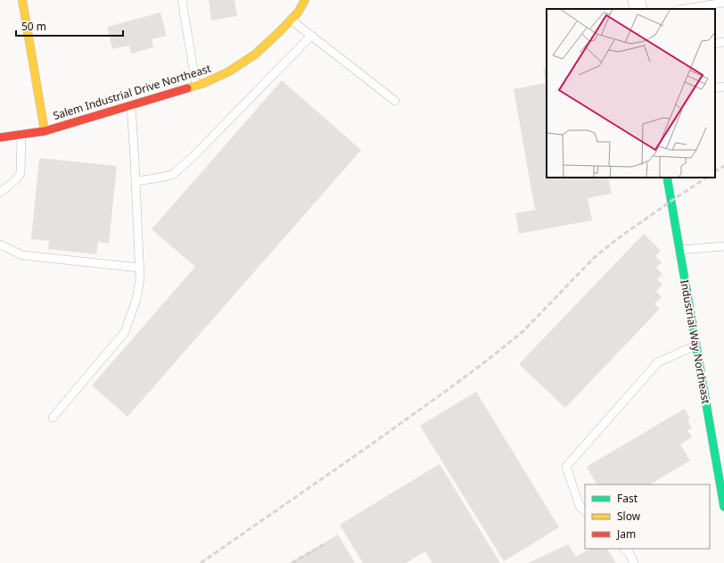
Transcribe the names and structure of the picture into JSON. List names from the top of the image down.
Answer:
{
  "streets": {
    "street": ["Salem Industrial Drive Northeast", "Industrial Way Northeast"]
  },
  "legend": ["Fast", "Slow", "Jam"],
  "scale_bar": "50 m"
}
